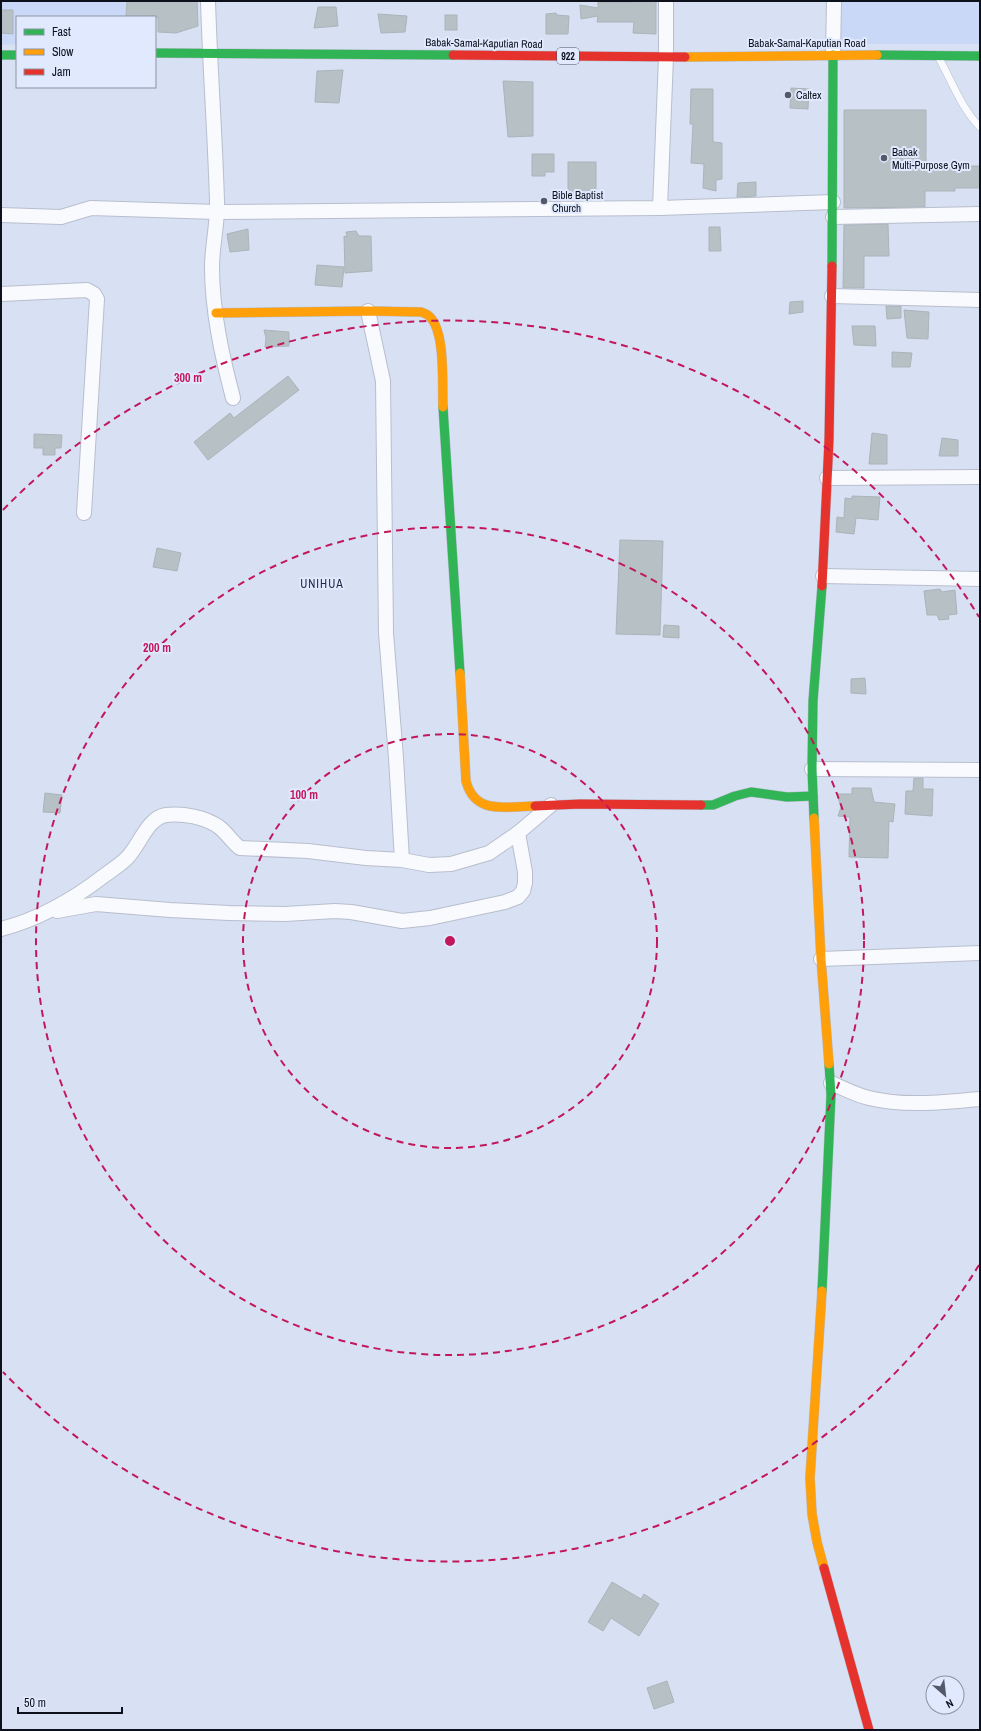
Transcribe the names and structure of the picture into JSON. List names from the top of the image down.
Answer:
{
  "streets": {
    "street": ["Babak-Samal-Kaputian Road", "922"]
  },
  "districts": ["UNIHUA"],
  "places": ["Caltex", "Babak Multi-Purpose Gym", "Bible Baptist Church"],
  "legend": ["Fast", "Slow", "Jam"],
  "scale_bar": "50 m",
  "north": "bottom right",
  "rings": ["300 m", "200 m", "100 m"]
}
